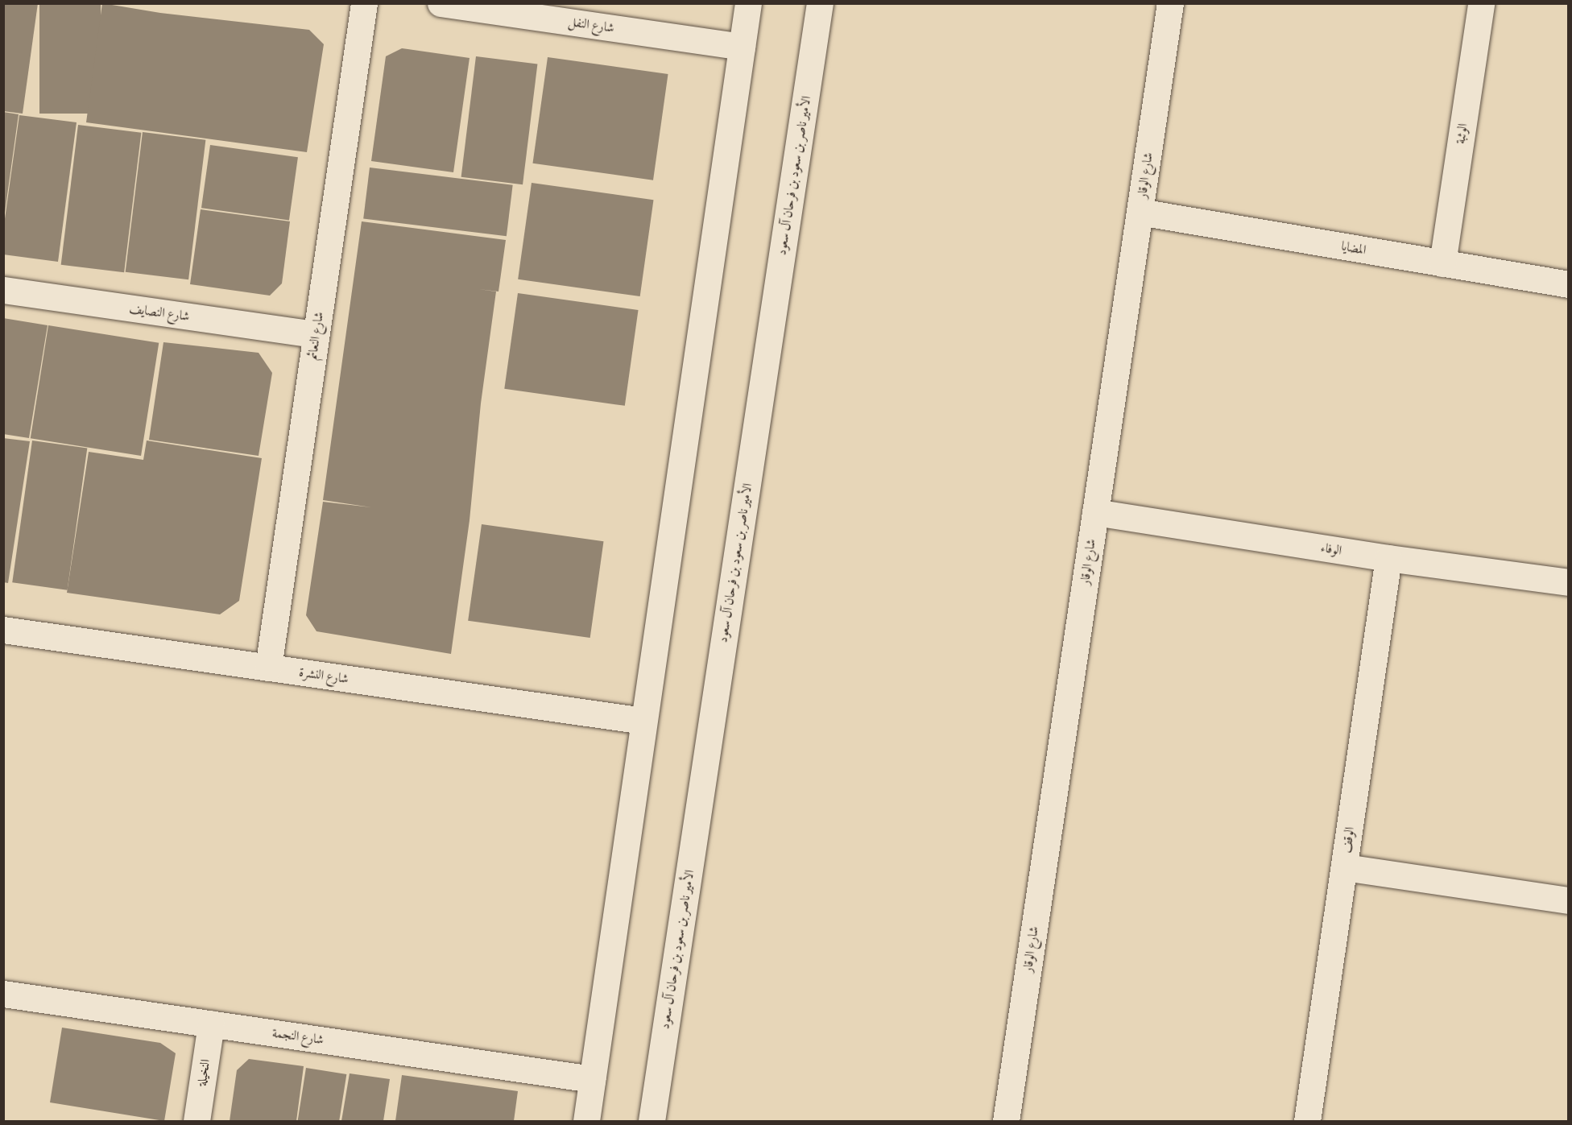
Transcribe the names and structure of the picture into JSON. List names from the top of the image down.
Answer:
{
  "streets": {
    "street": [
      "شارع النفل",
      "الوثبة",
      "الأمير ناصر بن سعود بن فرحان آل سعود",
      "شارع الوقار",
      "المضايا",
      "شارع النصايف",
      "شارع النعائم",
      "الوفاء",
      "شارع النشرة",
      "الوقف",
      "شارع النجمة",
      "النخيلة"
    ]
  },
  "crossings": [
    ["الوثبة", "المضايا"],
    ["شارع الوقار", "المضايا"],
    ["شارع الوقار", "الوفاء"],
    ["شارع النصايف", "شارع النعائم"],
    ["شارع النعائم", "شارع النشرة"],
    ["الوفاء", "الوقف"],
    ["شارع النجمة", "النخيلة"]
  ]
}
